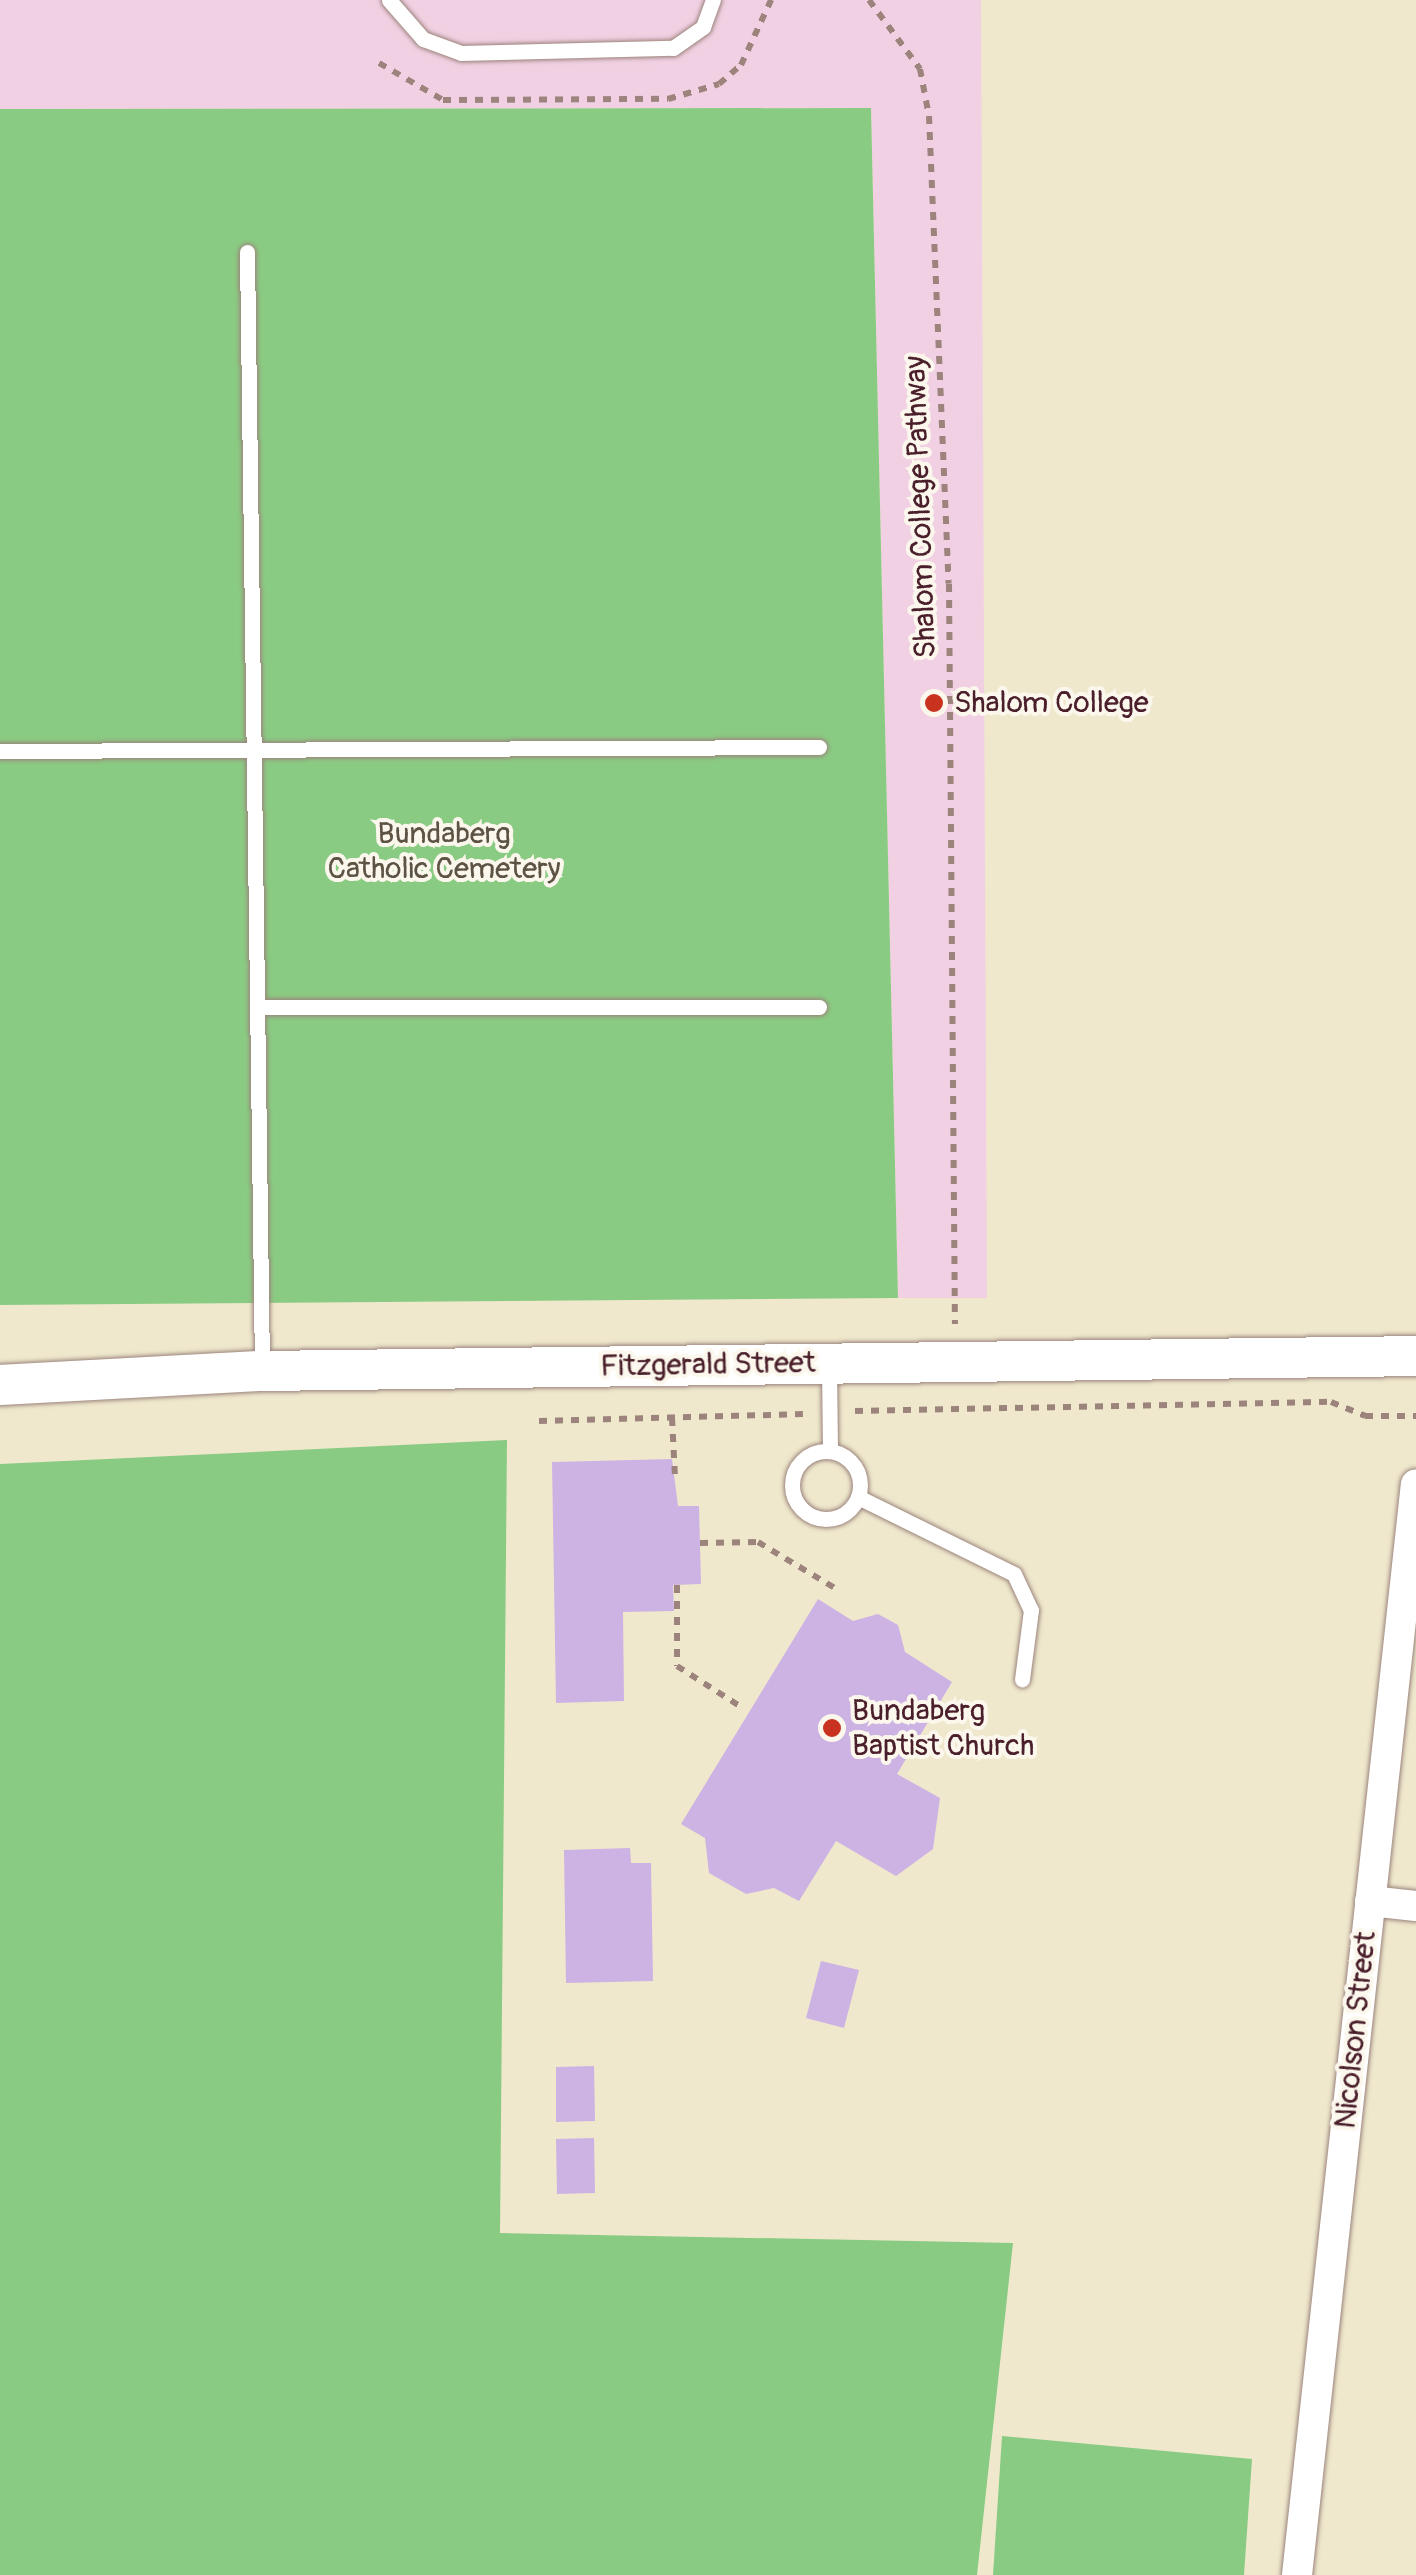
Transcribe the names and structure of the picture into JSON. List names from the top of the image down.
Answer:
{
  "streets": {
    "street": ["Fitzgerald Street", "Nicolson Street"],
    "path": ["Shalom College Pathway"]
  },
  "parks": ["Bundaberg Catholic Cemetery"],
  "places": ["Shalom College", "Bundaberg Baptist Church"]
}
